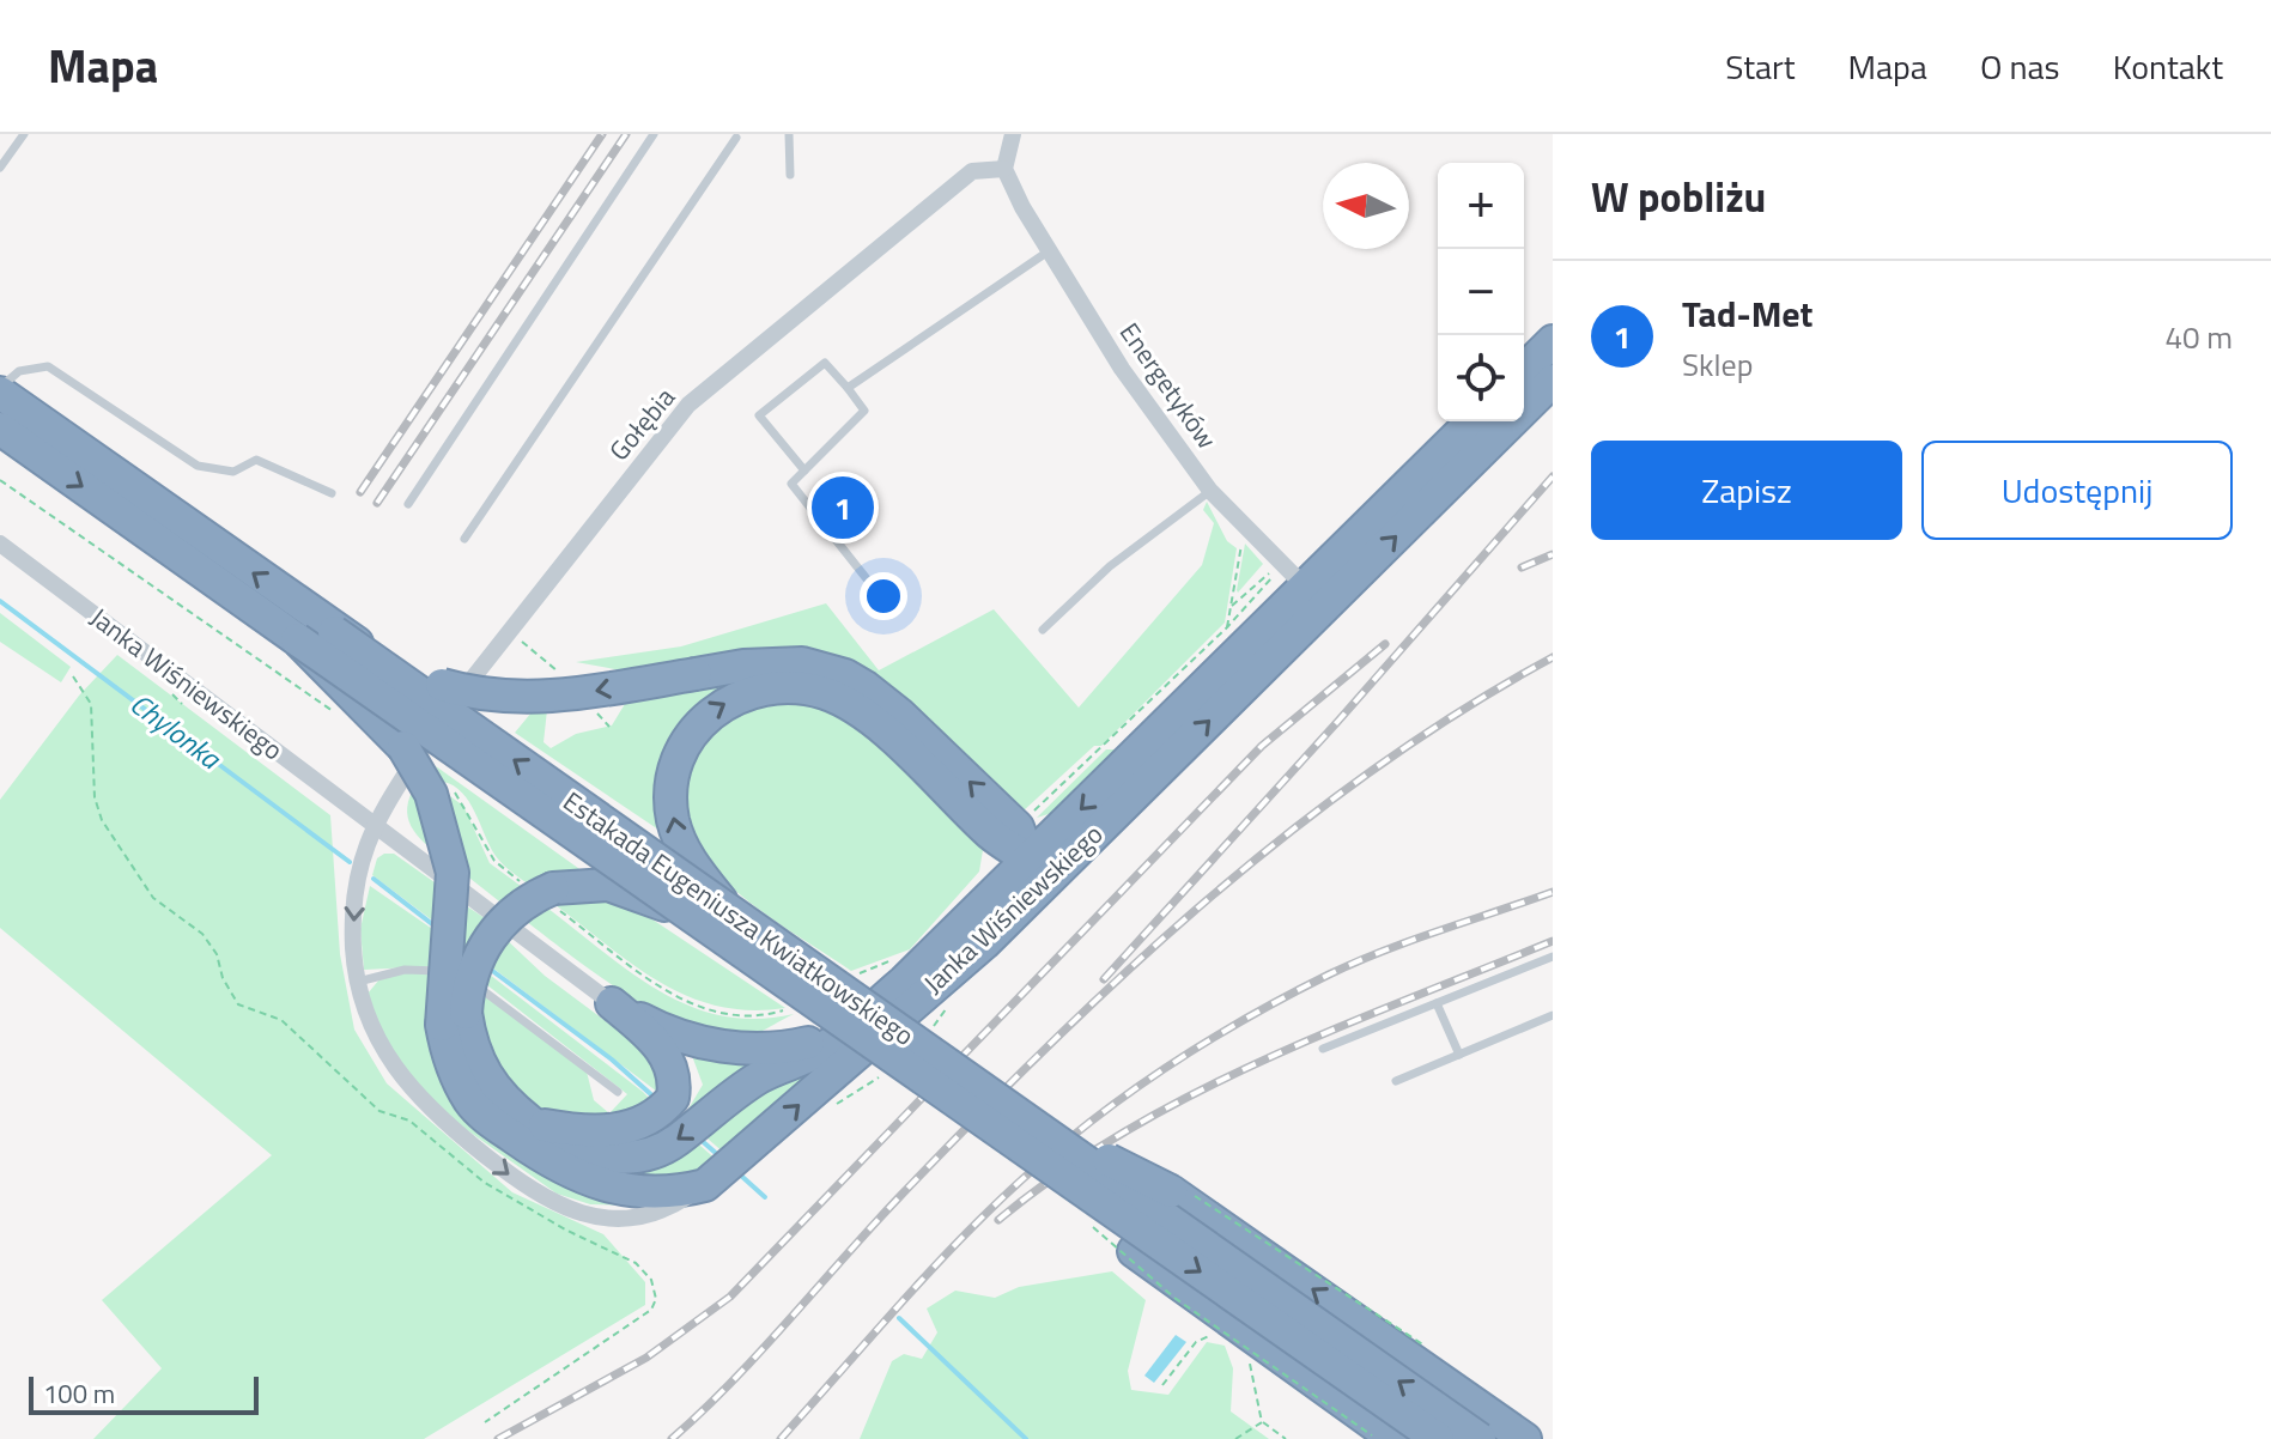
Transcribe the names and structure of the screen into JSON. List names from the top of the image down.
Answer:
{
  "streets": {
    "highway": ["Janka Wiśniewskiego", "Estakada Eugeniusza Kwiatkowskiego"],
    "street": ["Energetyków", "Gołębia"]
  },
  "crossings": [
    ["Energetyków", "Gołębia"],
    ["Energetyków", "Janka Wiśniewskiego"],
    ["Gołębia", "Janka Wiśniewskiego"]
  ],
  "water": ["Chylonka"],
  "scale_bar": "100 m",
  "north": "left",
  "page": {
    "header": "Mapa",
    "nav": [
      "Start",
      "Mapa",
      "O nas",
      "Kontakt"
    ],
    "heading": "W pobliżu",
    "map_buttons": ["+", "−"],
    "list": [
      {
        "mark": "1",
        "name": "Tad-Met",
        "note": "Sklep",
        "value": "40 m"
      }
    ],
    "buttons": ["Zapisz", "Udostępnij"],
    "pins": "1",
    "scale": "100 m"
  }
}
